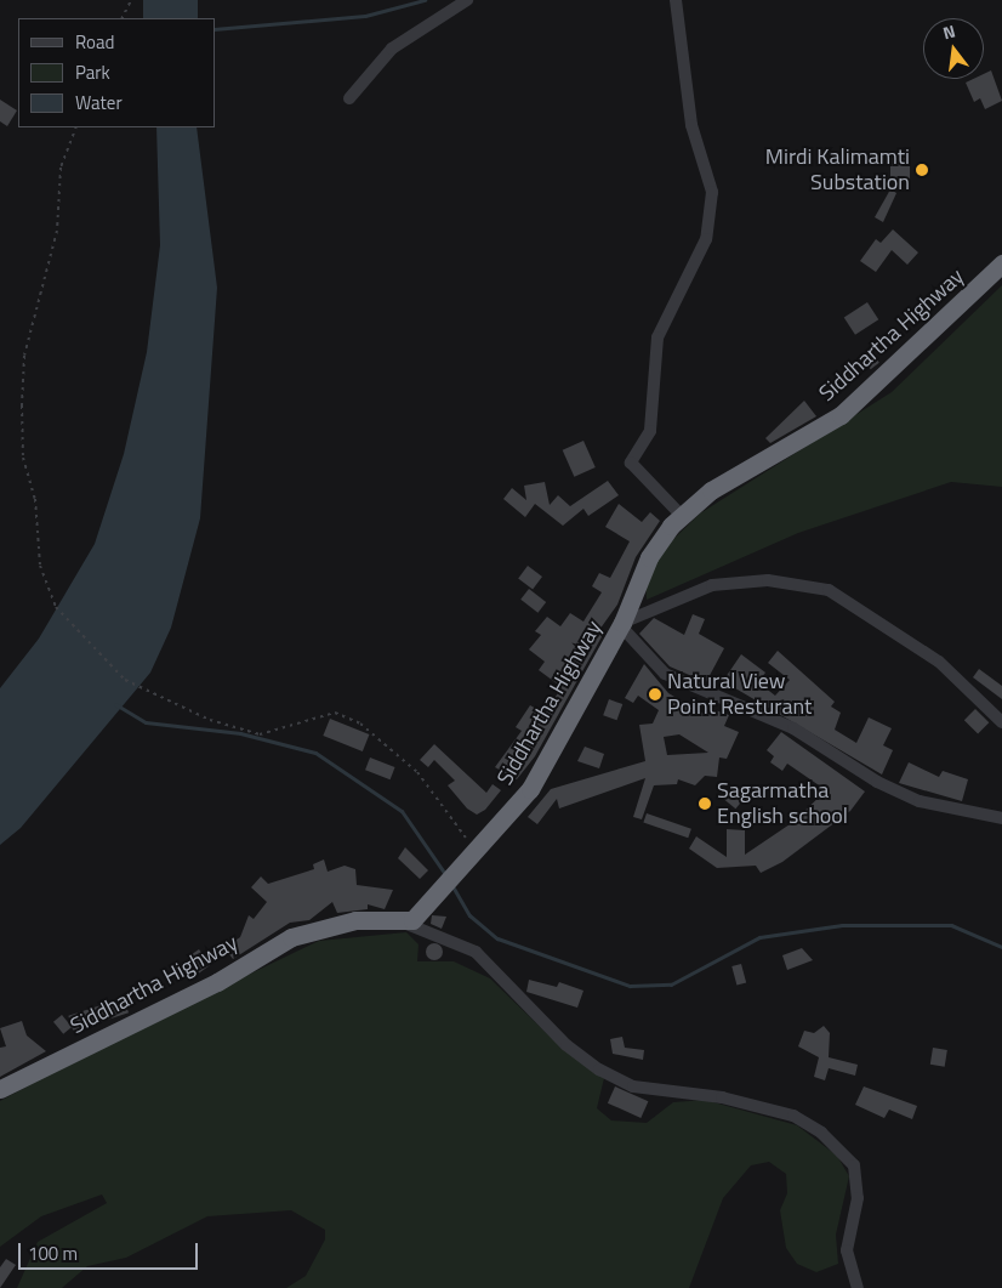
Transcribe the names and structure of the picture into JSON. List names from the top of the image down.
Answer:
{
  "streets": {
    "highway": ["Siddhartha Highway"]
  },
  "places": ["Mirdi Kalimamti Substation", "Natural View Point Resturant", "Sagarmatha English school"],
  "legend": ["Road", "Park", "Water"],
  "scale_bar": "100 m",
  "north": "top"
}
